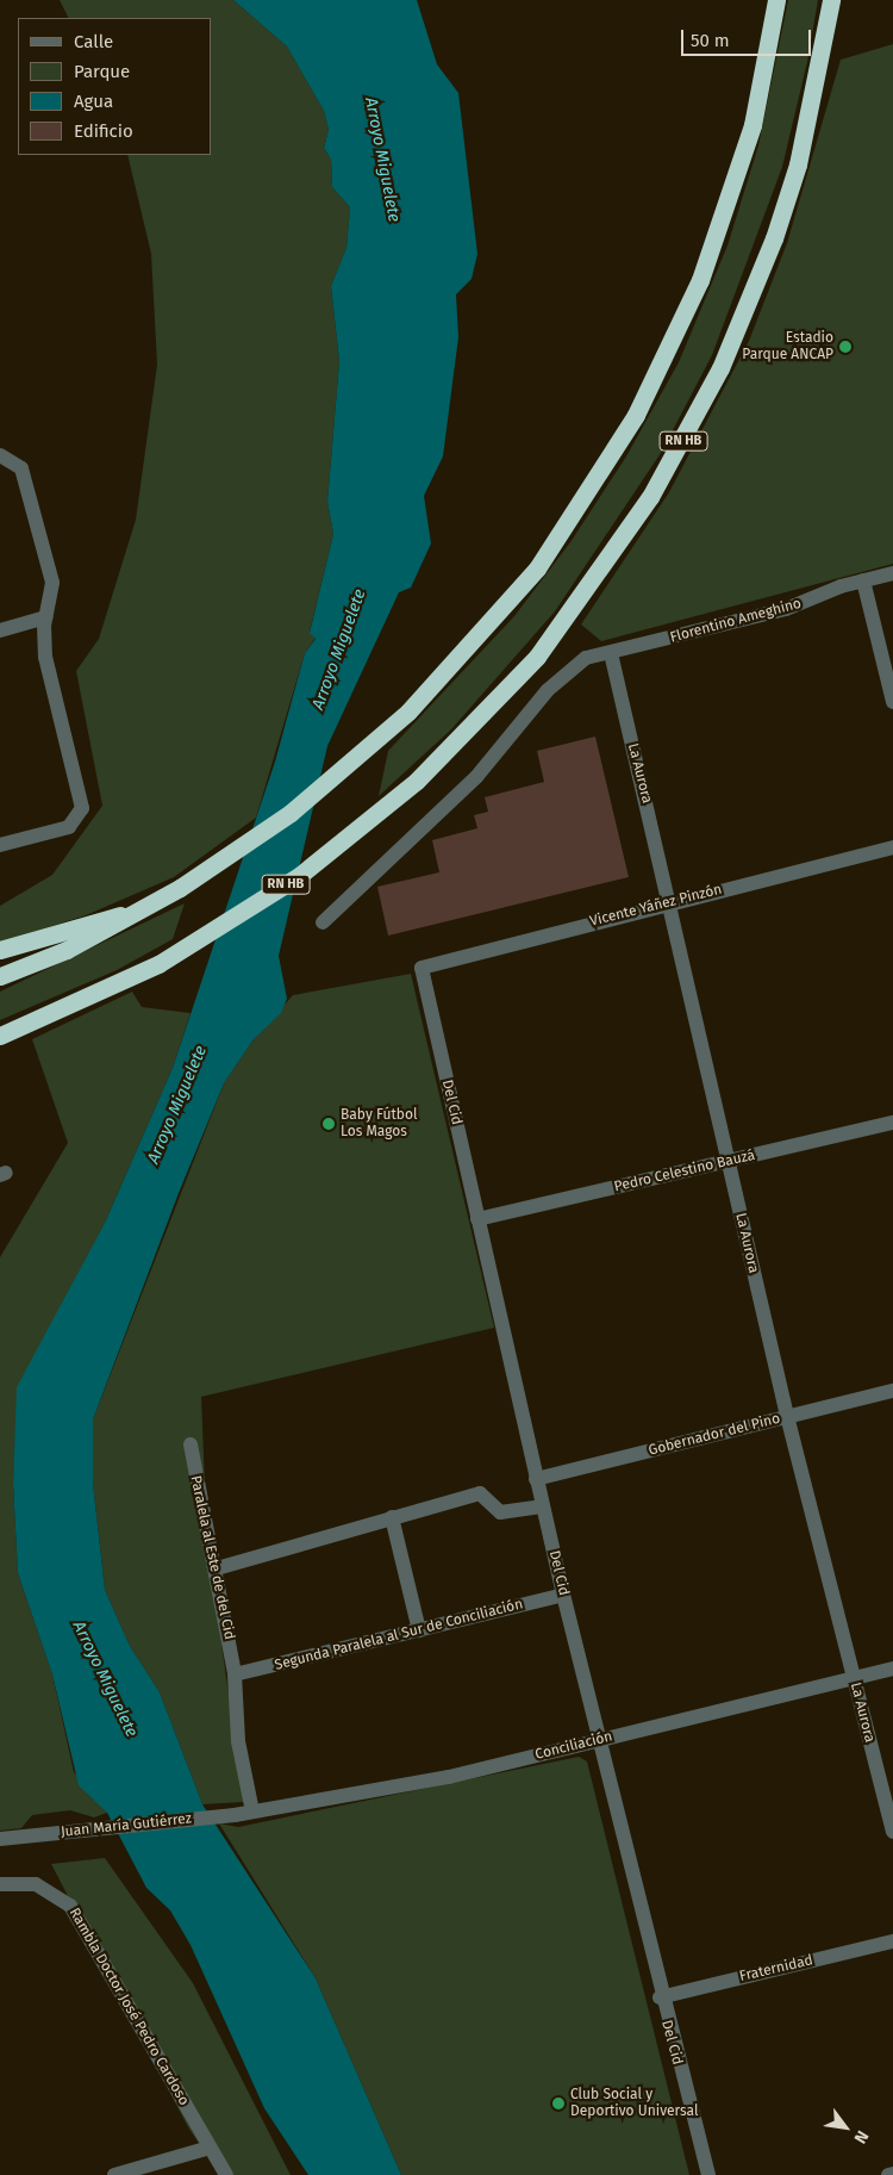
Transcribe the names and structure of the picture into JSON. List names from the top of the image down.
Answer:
{
  "streets": {
    "highway": ["RN HB"],
    "street": [
      "Florentino Ameghino",
      "La Aurora",
      "Vicente Yáñez Pinzón",
      "Del Cid",
      "Pedro Celestino Bauzá",
      "Gobernador del Pino",
      "Paralela al Este de del Cid",
      "Segunda Paralela al Sur de Conciliación",
      "Conciliación",
      "Juan María Gutiérrez",
      "Fraternidad",
      "Rambla Doctor José Pedro Cardoso"
    ]
  },
  "crossings": [
    ["Florentino Ameghino", "La Aurora"],
    ["La Aurora", "Vicente Yáñez Pinzón"],
    ["La Aurora", "Pedro Celestino Bauzá"],
    ["La Aurora", "Gobernador del Pino"],
    ["La Aurora", "Conciliación"],
    ["Vicente Yáñez Pinzón", "Del Cid"],
    ["Del Cid", "Pedro Celestino Bauzá"],
    ["Del Cid", "Gobernador del Pino"],
    ["Del Cid", "Segunda Paralela al Sur de Conciliación"],
    ["Del Cid", "Conciliación"],
    ["Del Cid", "Fraternidad"],
    ["Paralela al Este de del Cid", "Segunda Paralela al Sur de Conciliación"],
    ["Paralela al Este de del Cid", "Conciliación"],
    ["Paralela al Este de del Cid", "Juan María Gutiérrez"],
    ["Conciliación", "Juan María Gutiérrez"]
  ],
  "water": ["Arroyo Miguelete"],
  "places": ["Estadio Parque ANCAP", "Baby Fútbol Los Magos", "Club Social y Deportivo Universal"],
  "legend": [
    "Calle",
    "Parque",
    "Agua",
    "Edificio"
  ],
  "scale_bar": "50 m",
  "north": "bottom right"
}
